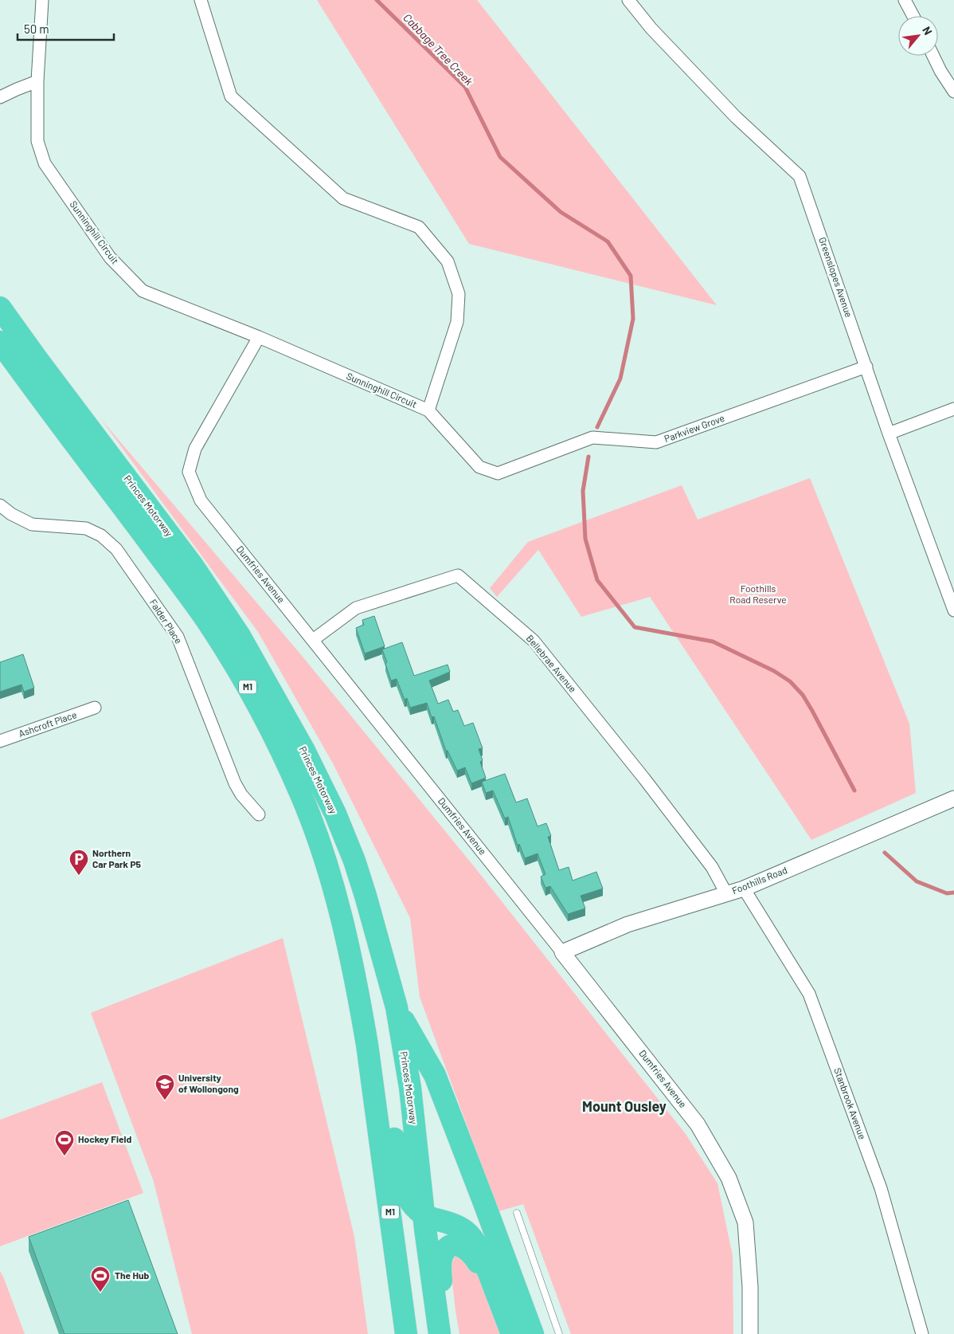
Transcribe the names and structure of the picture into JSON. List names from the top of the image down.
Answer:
{
  "streets": {
    "highway": ["Princes Motorway", "M1"],
    "street": [
      "Sunninghill Circuit",
      "Greenslopes Avenue",
      "Parkview Grove",
      "Dumfries Avenue",
      "Falder Place",
      "Bellebrae Avenue",
      "Ashcroft Place",
      "Foothills Road",
      "Stanbrook Avenue"
    ]
  },
  "crossings": [
    ["Sunninghill Circuit", "Parkview Grove"],
    ["Sunninghill Circuit", "Dumfries Avenue"],
    ["Greenslopes Avenue", "Parkview Grove"],
    ["Dumfries Avenue", "Bellebrae Avenue"],
    ["Dumfries Avenue", "Foothills Road"],
    ["Bellebrae Avenue", "Foothills Road"],
    ["Foothills Road", "Stanbrook Avenue"]
  ],
  "districts": ["Mount Ousley"],
  "water": ["Cabbage Tree Creek"],
  "parks": ["Foothills Road Reserve"],
  "places": {
    "parking": ["Northern Car Park P5"],
    "school or university": ["University of Wollongong"],
    "sports": ["Hockey Field", "The Hub"]
  },
  "scale_bar": "50 m",
  "north": "top right"
}
